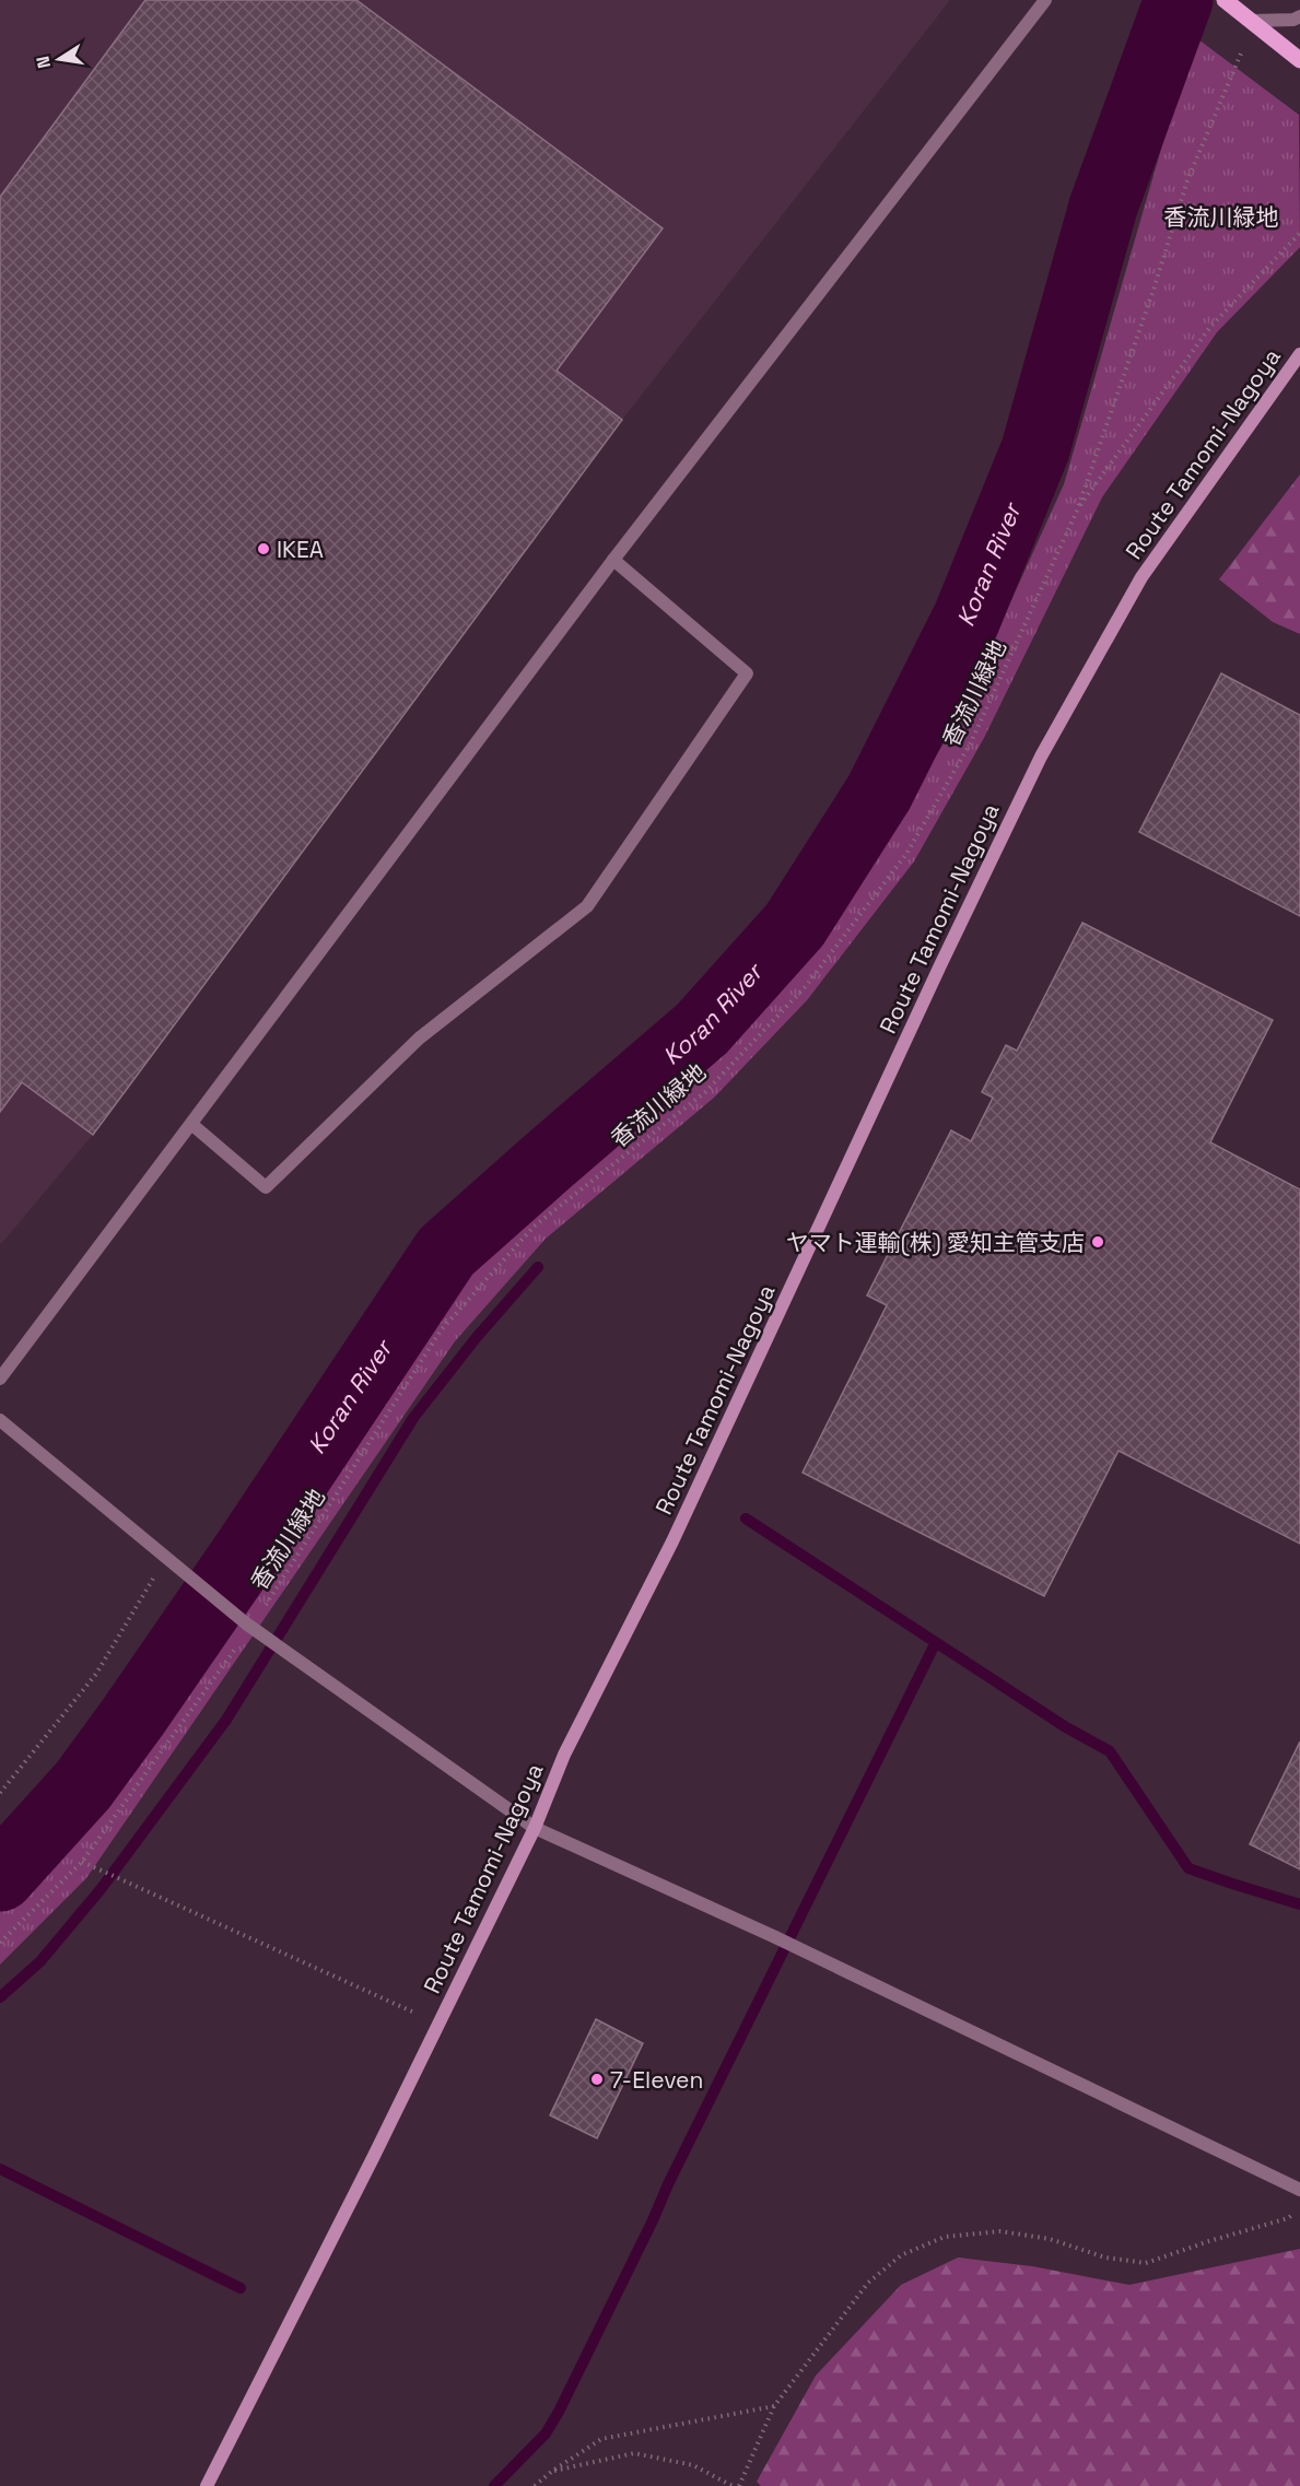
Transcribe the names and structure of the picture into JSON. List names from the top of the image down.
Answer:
{
  "streets": {
    "main road": ["Route Tamomi-Nagoya"],
    "path": ["香流川緑地"]
  },
  "water": ["Koran River"],
  "parks": ["香流川緑地"],
  "places": ["IKEA", "ヤマト運輸(株) 愛知主管支店", "7-Eleven"],
  "north": "left"
}
